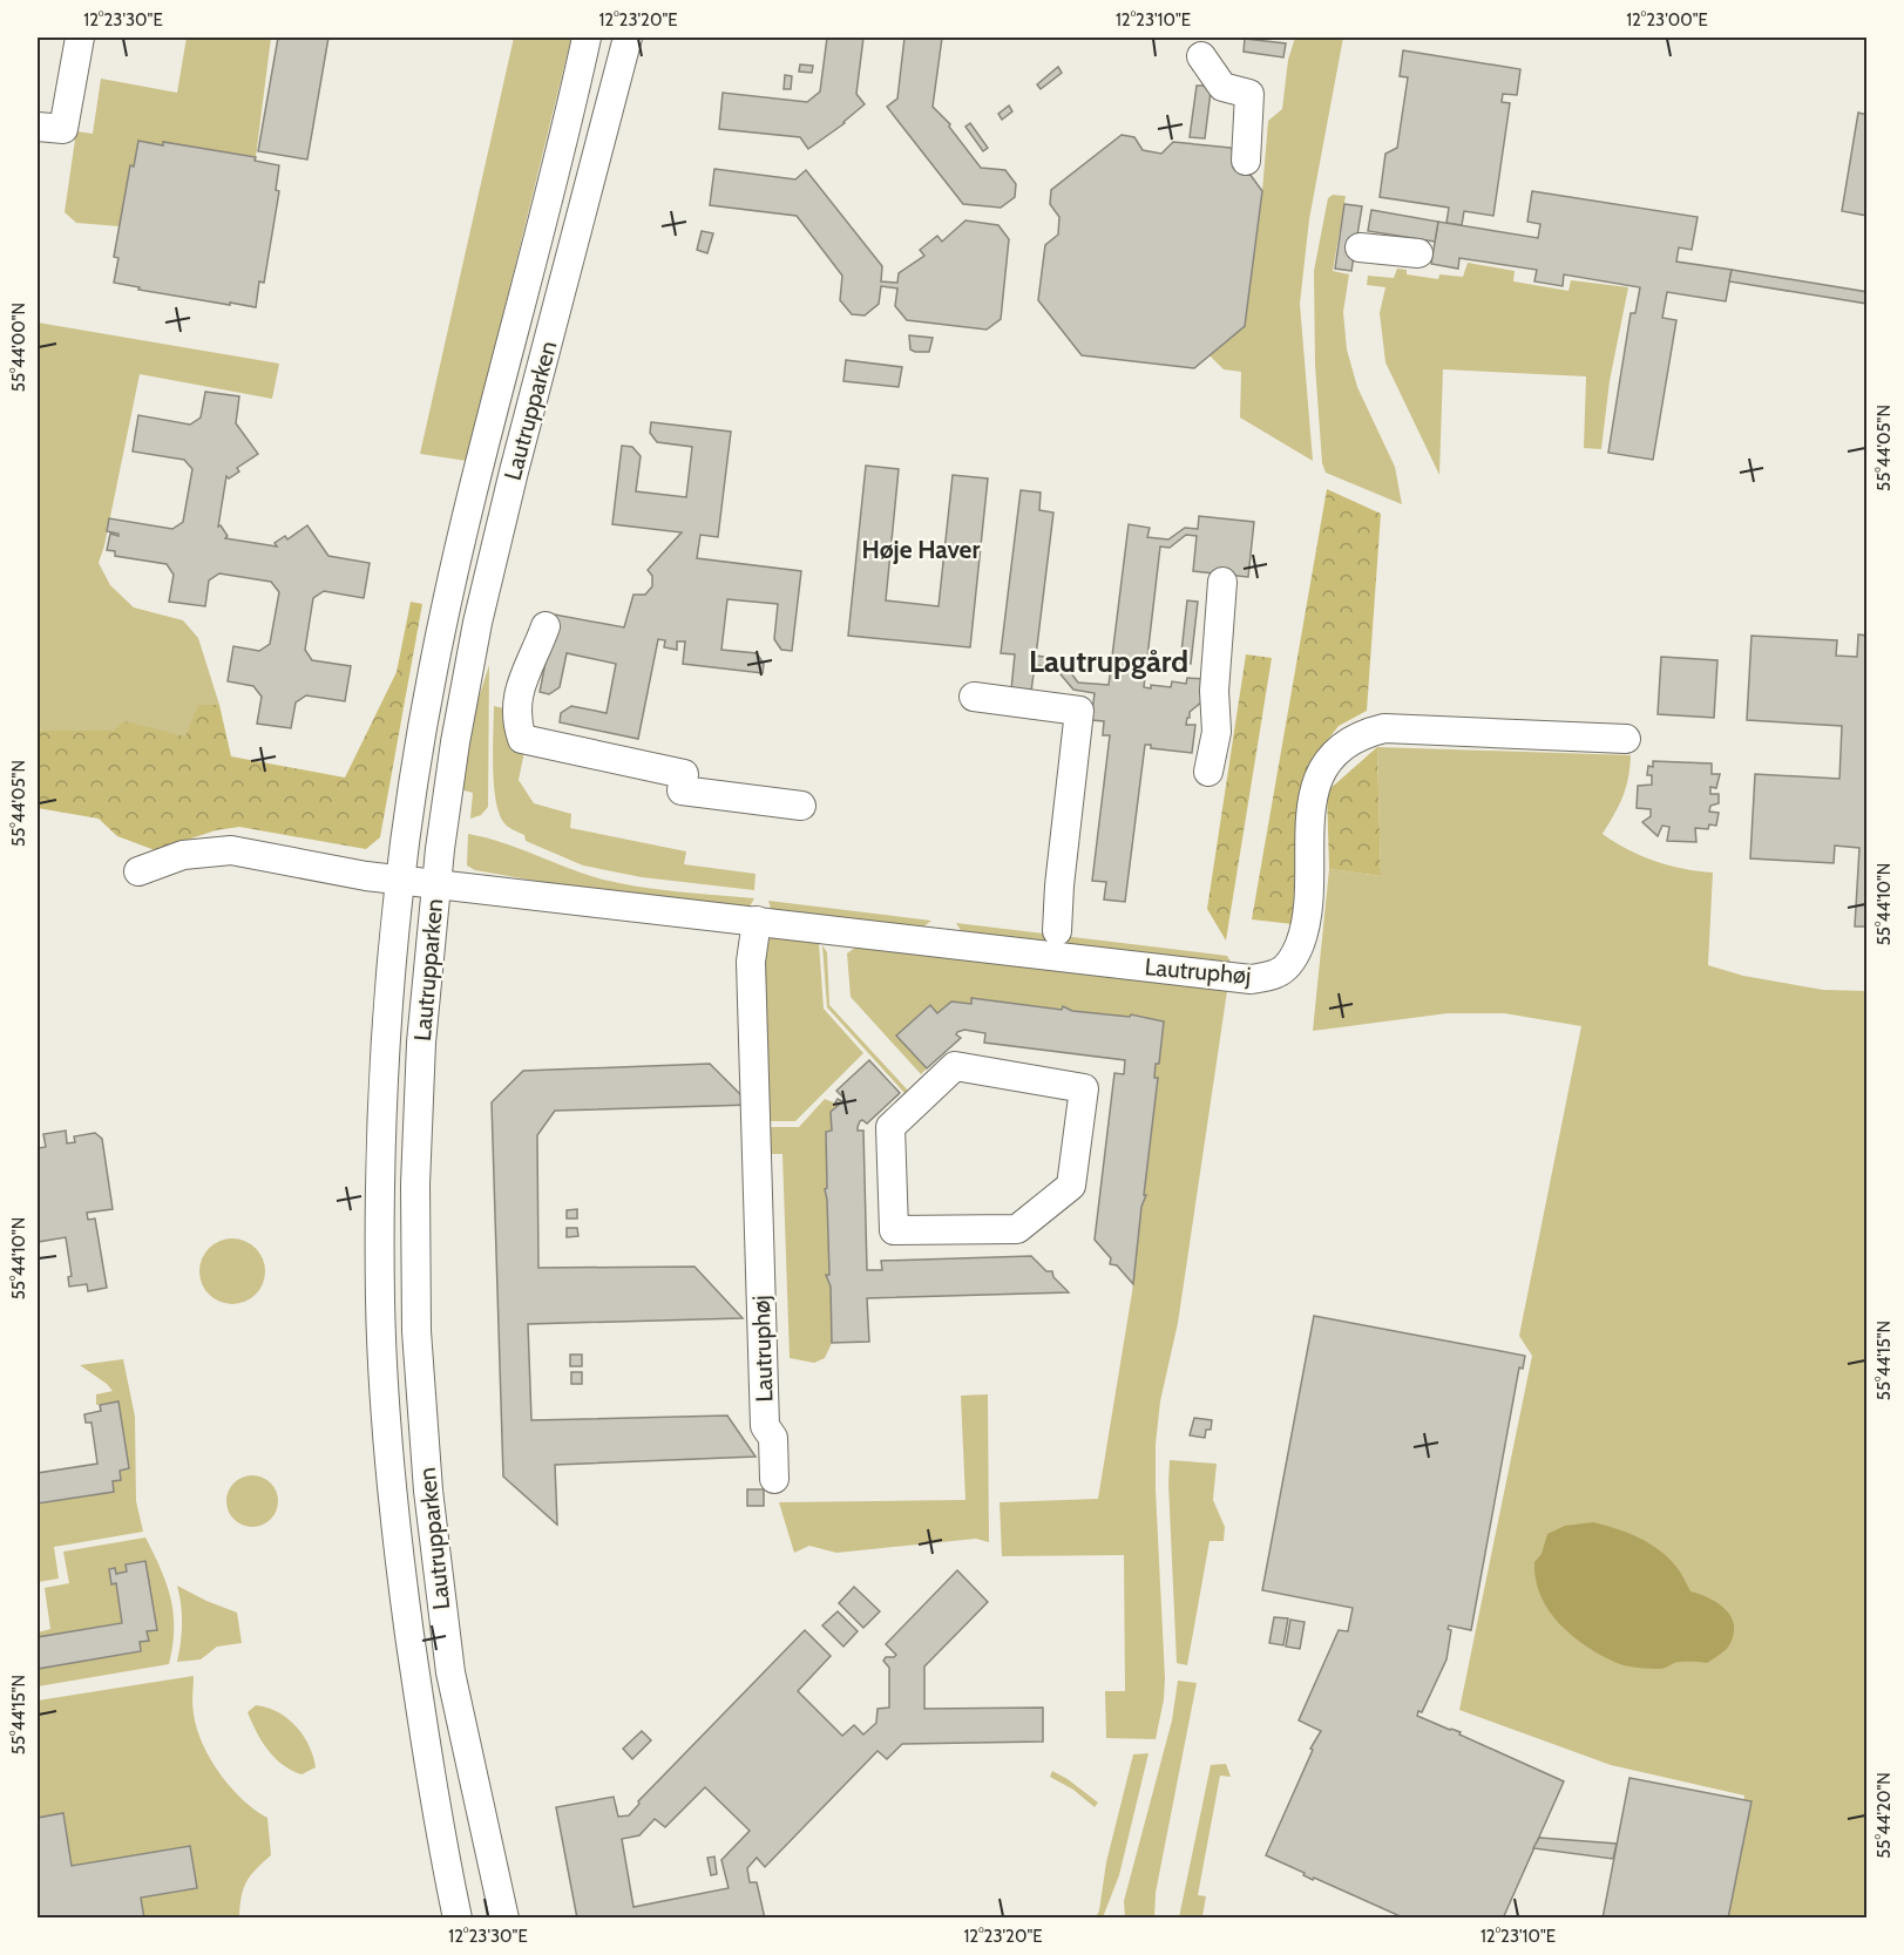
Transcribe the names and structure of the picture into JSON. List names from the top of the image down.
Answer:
{
  "streets": {
    "street": ["Lautrupparken", "Lautruphøj"]
  },
  "crossings": [
    ["Lautrupparken", "Lautruphøj"]
  ],
  "districts": ["Høje Haver", "Lautrupgård"],
  "coordinates": [
    "12°23'30\"E",
    "12°23'20\"E",
    "12°23'10\"E",
    "12°23'00\"E",
    "55°44'00\"N",
    "55°44'05\"N",
    "55°44'10\"N",
    "55°44'15\"N",
    "55°44'20\"N"
  ]
}
